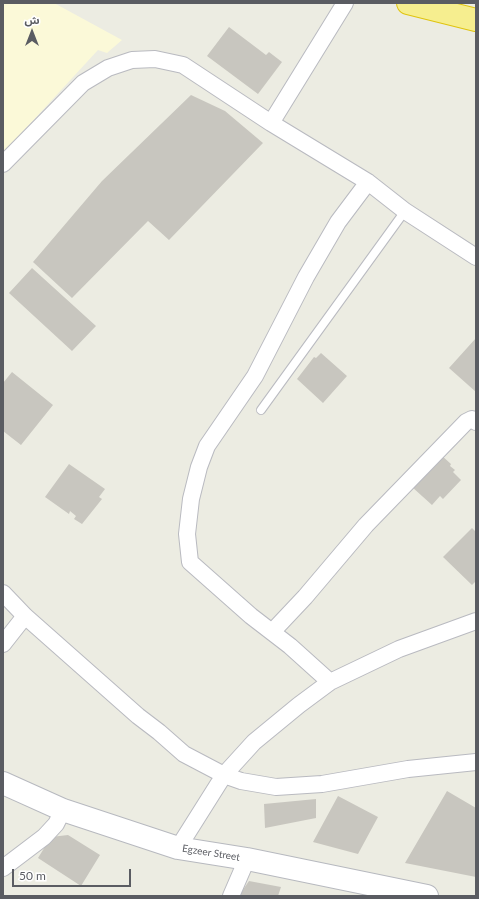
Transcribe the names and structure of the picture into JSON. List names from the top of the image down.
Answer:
{
  "streets": {
    "street": ["Egzeer Street"]
  },
  "scale_bar": "50 m",
  "north": "top"
}
